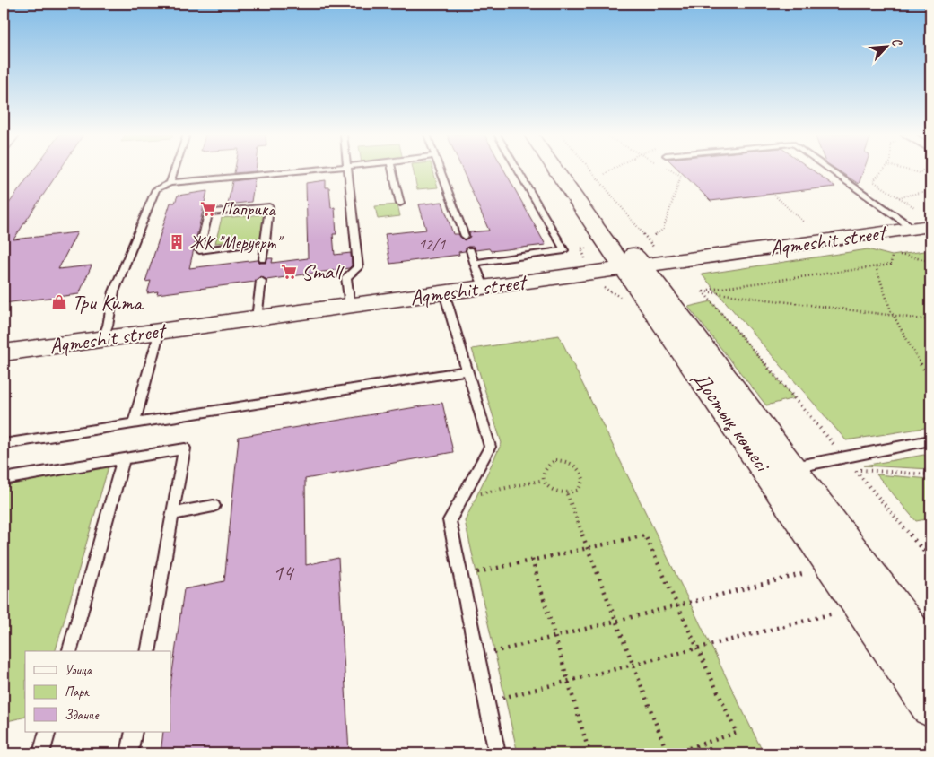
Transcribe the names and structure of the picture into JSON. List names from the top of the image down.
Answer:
{
  "streets": {
    "street": ["Aqmeshit street", "Достық көшесі"]
  },
  "crossings": [
    ["Aqmeshit street", "Достық көшесі"]
  ],
  "places": {
    "supermarket": ["Паприка", "Small"],
    "building": ["ЖК \"Меруерт\""],
    "shop": ["Три Кита"]
  },
  "house_numbers": ["12/1", "14"],
  "legend": ["Улица", "Парк", "Здание"],
  "north": "top right"
}
